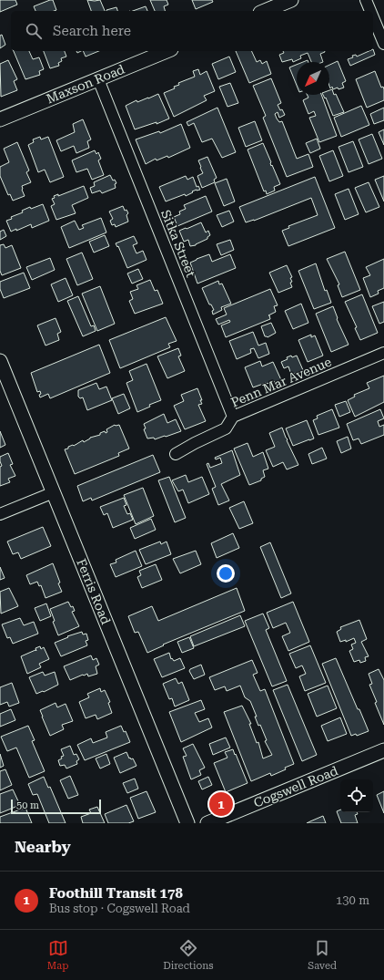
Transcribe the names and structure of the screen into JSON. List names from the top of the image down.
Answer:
{
  "streets": {
    "street": [
      "Maxson Road",
      "Sitka Street",
      "Penn Mar Avenue",
      "Ferris Road",
      "Cogswell Road"
    ]
  },
  "crossings": [
    ["Maxson Road", "Sitka Street"],
    ["Sitka Street", "Penn Mar Avenue"]
  ],
  "scale_bar": "50 m",
  "north": "bottom left",
  "page": {
    "search": "Search here",
    "pins": "1",
    "scale": "50 m",
    "heading": "Nearby",
    "list": [
      {
        "mark": "1",
        "name": "Foothill Transit 178",
        "note": "Bus stop · Cogswell Road",
        "value": "130 m"
      }
    ],
    "nav": ["Map", "Directions", "Saved"]
  }
}
